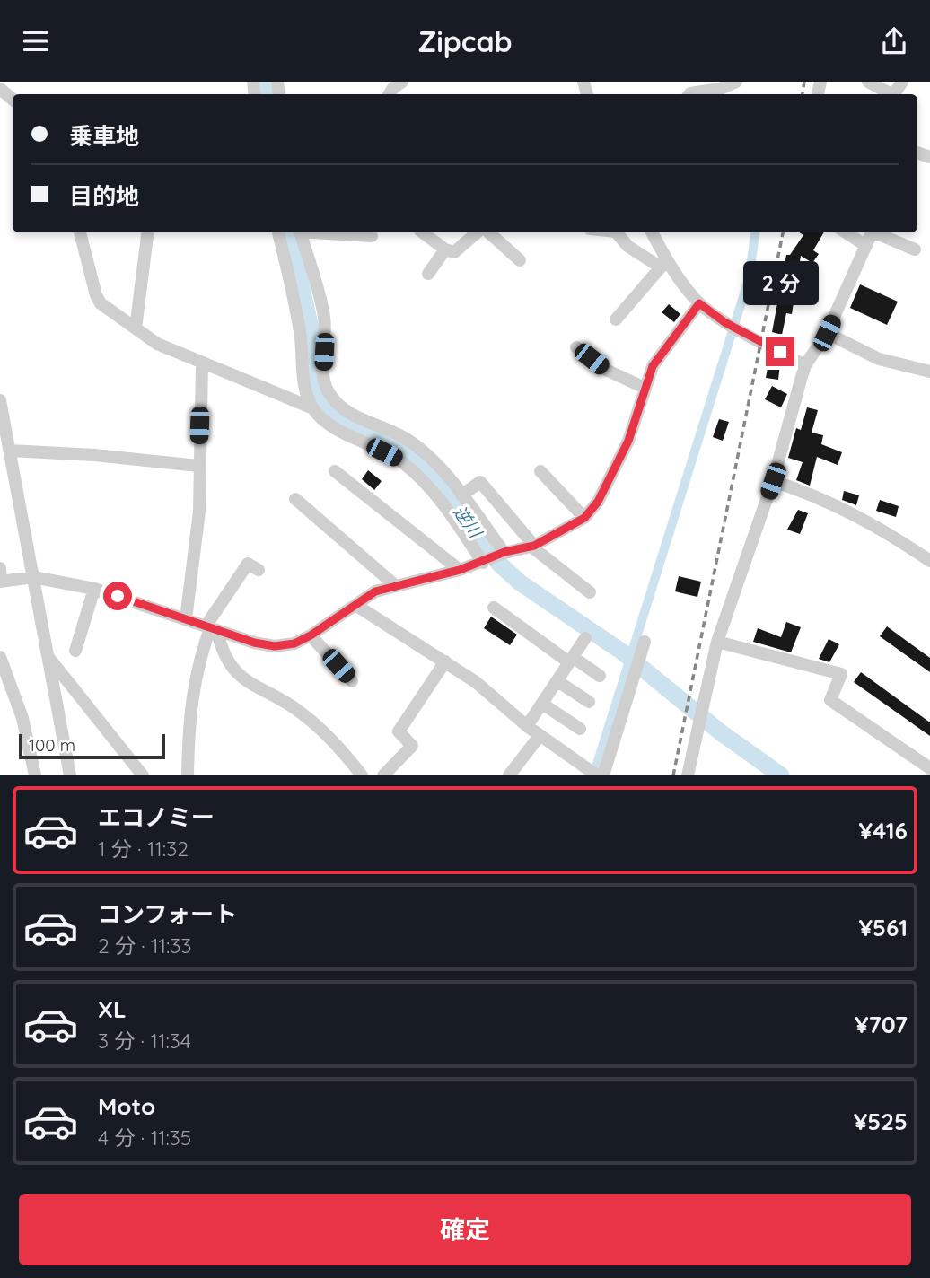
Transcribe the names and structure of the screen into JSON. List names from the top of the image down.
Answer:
{
  "water": ["逆川"],
  "scale_bar": "100 m",
  "page": {
    "header": "Zipcab",
    "banner": ["乗車地", "目的地"],
    "bubble": "2 分",
    "scale": "100 m",
    "list": [
      {
        "name": "エコノミー",
        "note": "1 分 · 11:32",
        "value": "¥416"
      },
      {
        "name": "コンフォート",
        "note": "2 分 · 11:33",
        "value": "¥561"
      },
      {
        "name": "XL",
        "note": "3 分 · 11:34",
        "value": "¥707"
      },
      {
        "name": "Moto",
        "note": "4 分 · 11:35",
        "value": "¥525"
      }
    ],
    "buttons": "確定"
  }
}
